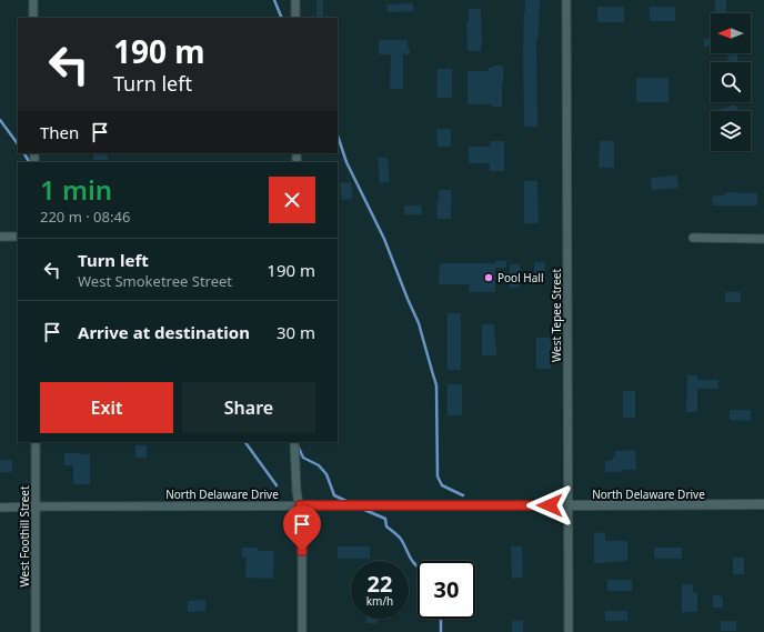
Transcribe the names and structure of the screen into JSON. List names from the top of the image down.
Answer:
{
  "streets": {
    "street": ["West Tepee Street", "North Delaware Drive", "West Foothill Street"]
  },
  "crossings": [
    ["West Tepee Street", "North Delaware Drive"],
    ["North Delaware Drive", "West Foothill Street"]
  ],
  "places": ["Pool Hall"],
  "north": "left",
  "page": {
    "turn": ["190 m", "Turn left"],
    "then": "Then",
    "heading": ["1 min", "220 m · 08:46"],
    "list": [
      {
        "name": "Turn left",
        "note": "West Smoketree Street",
        "value": "190 m"
      },
      {
        "name": "Arrive at destination",
        "value": "30 m"
      }
    ],
    "buttons": ["Exit", "Share"],
    "speed": "22 km/h",
    "limit": "30"
  }
}
